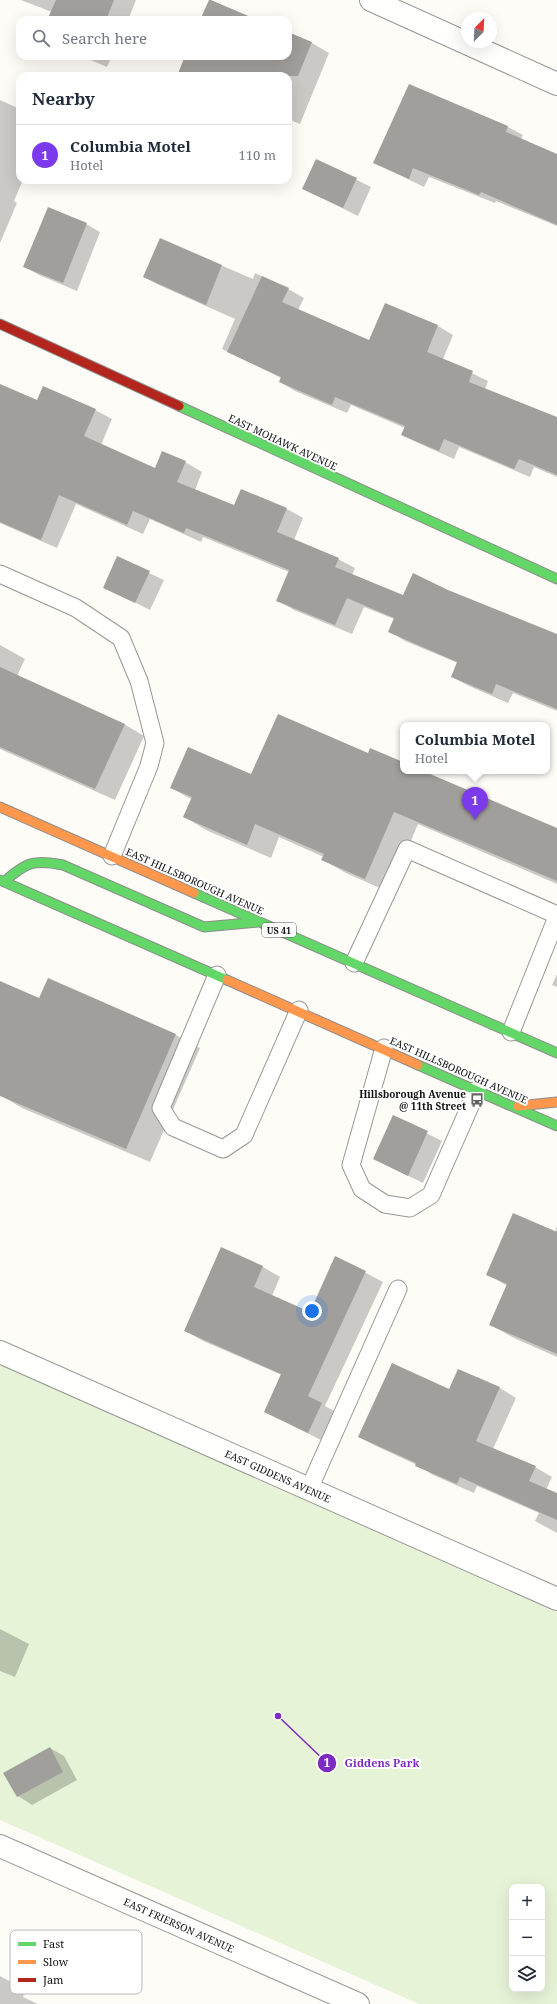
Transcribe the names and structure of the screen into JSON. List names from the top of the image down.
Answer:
{
  "streets": {
    "main road": ["EAST MOHAWK AVENUE", "EAST HILLSBOROUGH AVENUE", "US 41"],
    "street": ["EAST GIDDENS AVENUE", "EAST FRIERSON AVENUE"]
  },
  "places": {
    "bus stop": ["Hillsborough Avenue @ 11th Street"],
    "other": ["Giddens Park"]
  },
  "legend": ["Fast", "Slow", "Jam"],
  "north": "top right",
  "page": {
    "search": "Search here",
    "heading": "Nearby",
    "list": [
      {
        "mark": "1",
        "name": "Columbia Motel",
        "note": "Hotel",
        "value": "110 m"
      }
    ],
    "popup": ["Columbia Motel", "Hotel"],
    "pins": "1",
    "map_buttons": ["+", "−"]
  }
}
